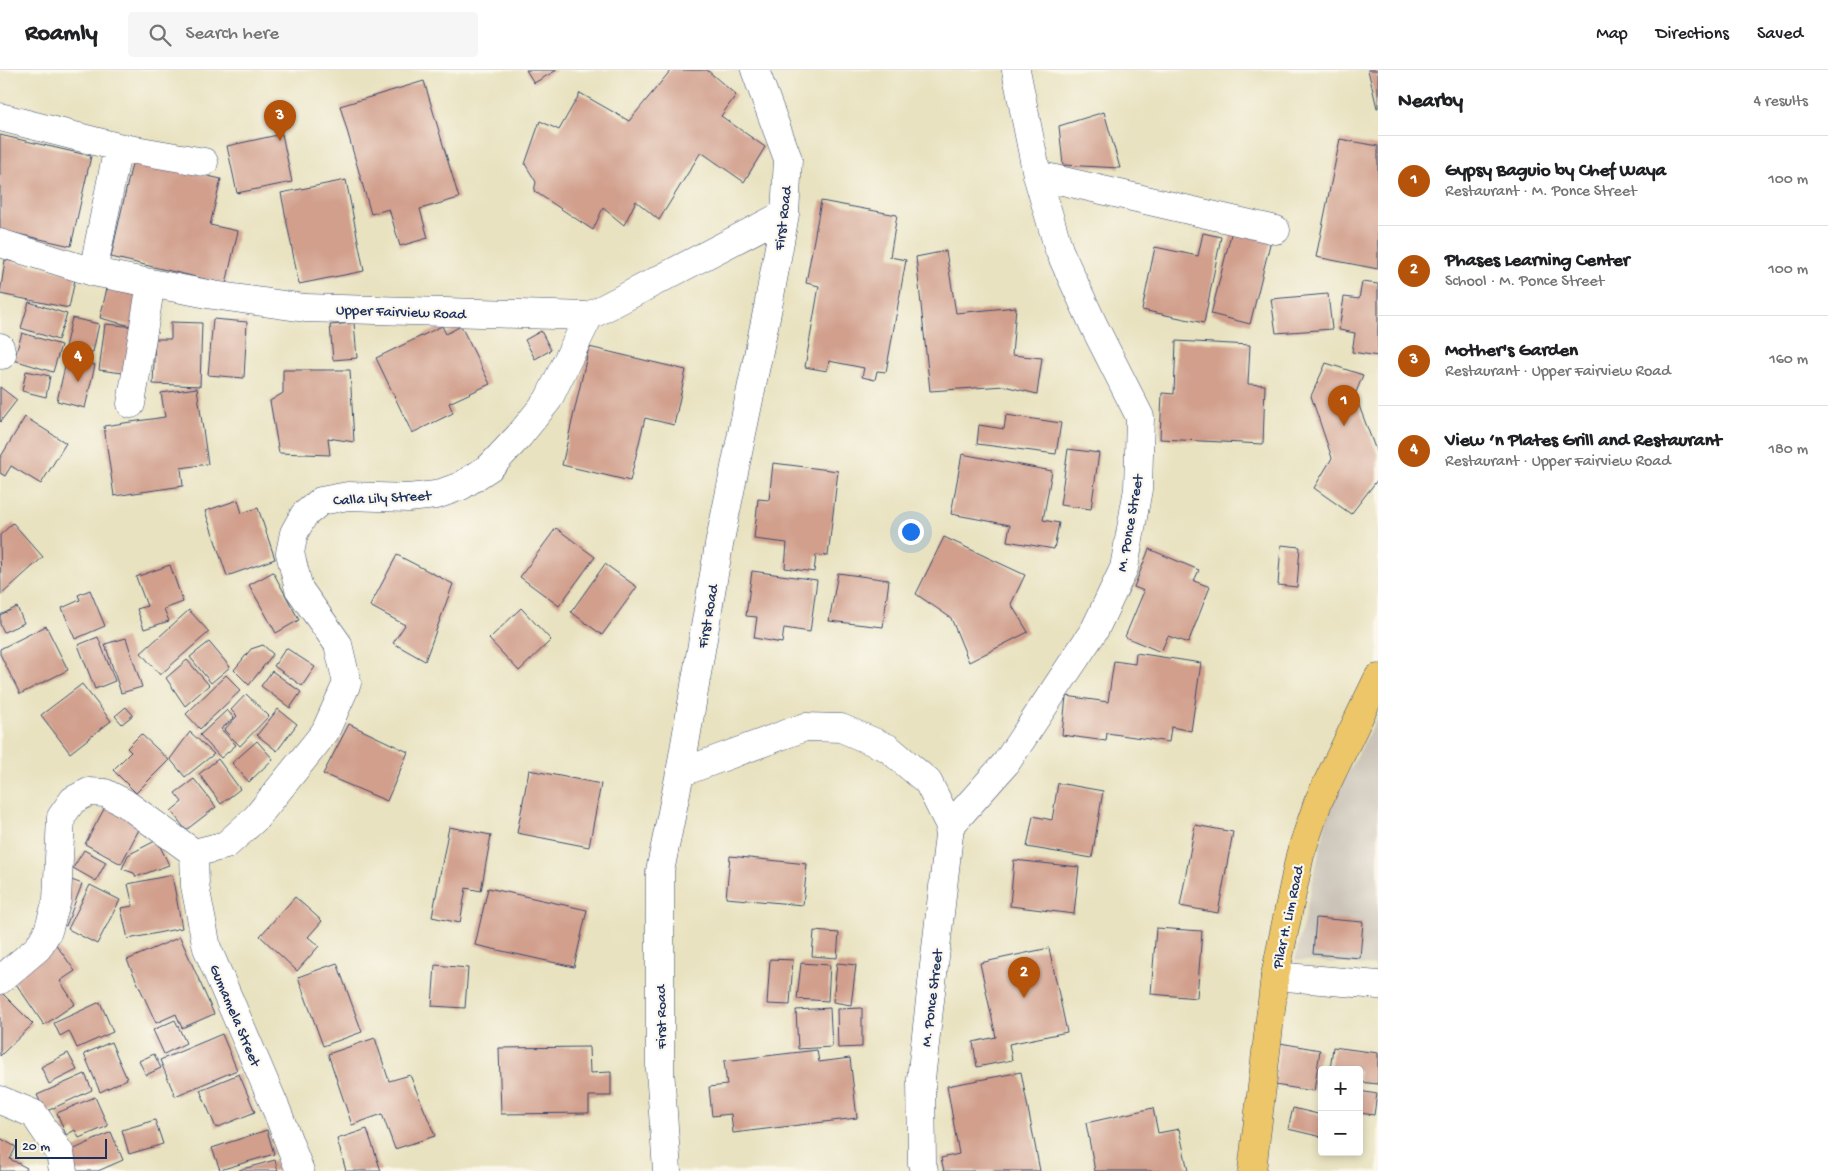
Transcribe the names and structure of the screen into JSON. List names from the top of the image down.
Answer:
{
  "streets": {
    "main road": ["Pilar H. Lim Road"],
    "street": [
      "First Road",
      "Upper Fairview Road",
      "Calla Lily Street",
      "M. Ponce Street",
      "Gumamela Street"
    ]
  },
  "crossings": [
    ["First Road", "Upper Fairview Road"],
    ["Upper Fairview Road", "Calla Lily Street"],
    ["Calla Lily Street", "Gumamela Street"]
  ],
  "scale_bar": "20 m",
  "page": {
    "header": "Roamly",
    "search": "Search here",
    "nav": ["Map", "Directions", "Saved"],
    "heading": ["Nearby", "4 results"],
    "pins": [
      "3",
      "4",
      "1",
      "2"
    ],
    "list": [
      {
        "mark": "1",
        "name": "Gypsy Baguio by Chef Waya",
        "note": "Restaurant · M. Ponce Street",
        "value": "100 m"
      },
      {
        "mark": "2",
        "name": "Phases Learning Center",
        "note": "School · M. Ponce Street",
        "value": "100 m"
      },
      {
        "mark": "3",
        "name": "Mother's Garden",
        "note": "Restaurant · Upper Fairview Road",
        "value": "160 m"
      },
      {
        "mark": "4",
        "name": "View ‘n Plates Grill and Restaurant",
        "note": "Restaurant · Upper Fairview Road",
        "value": "180 m"
      }
    ],
    "map_buttons": ["+", "−"],
    "scale": "20 m"
  }
}
